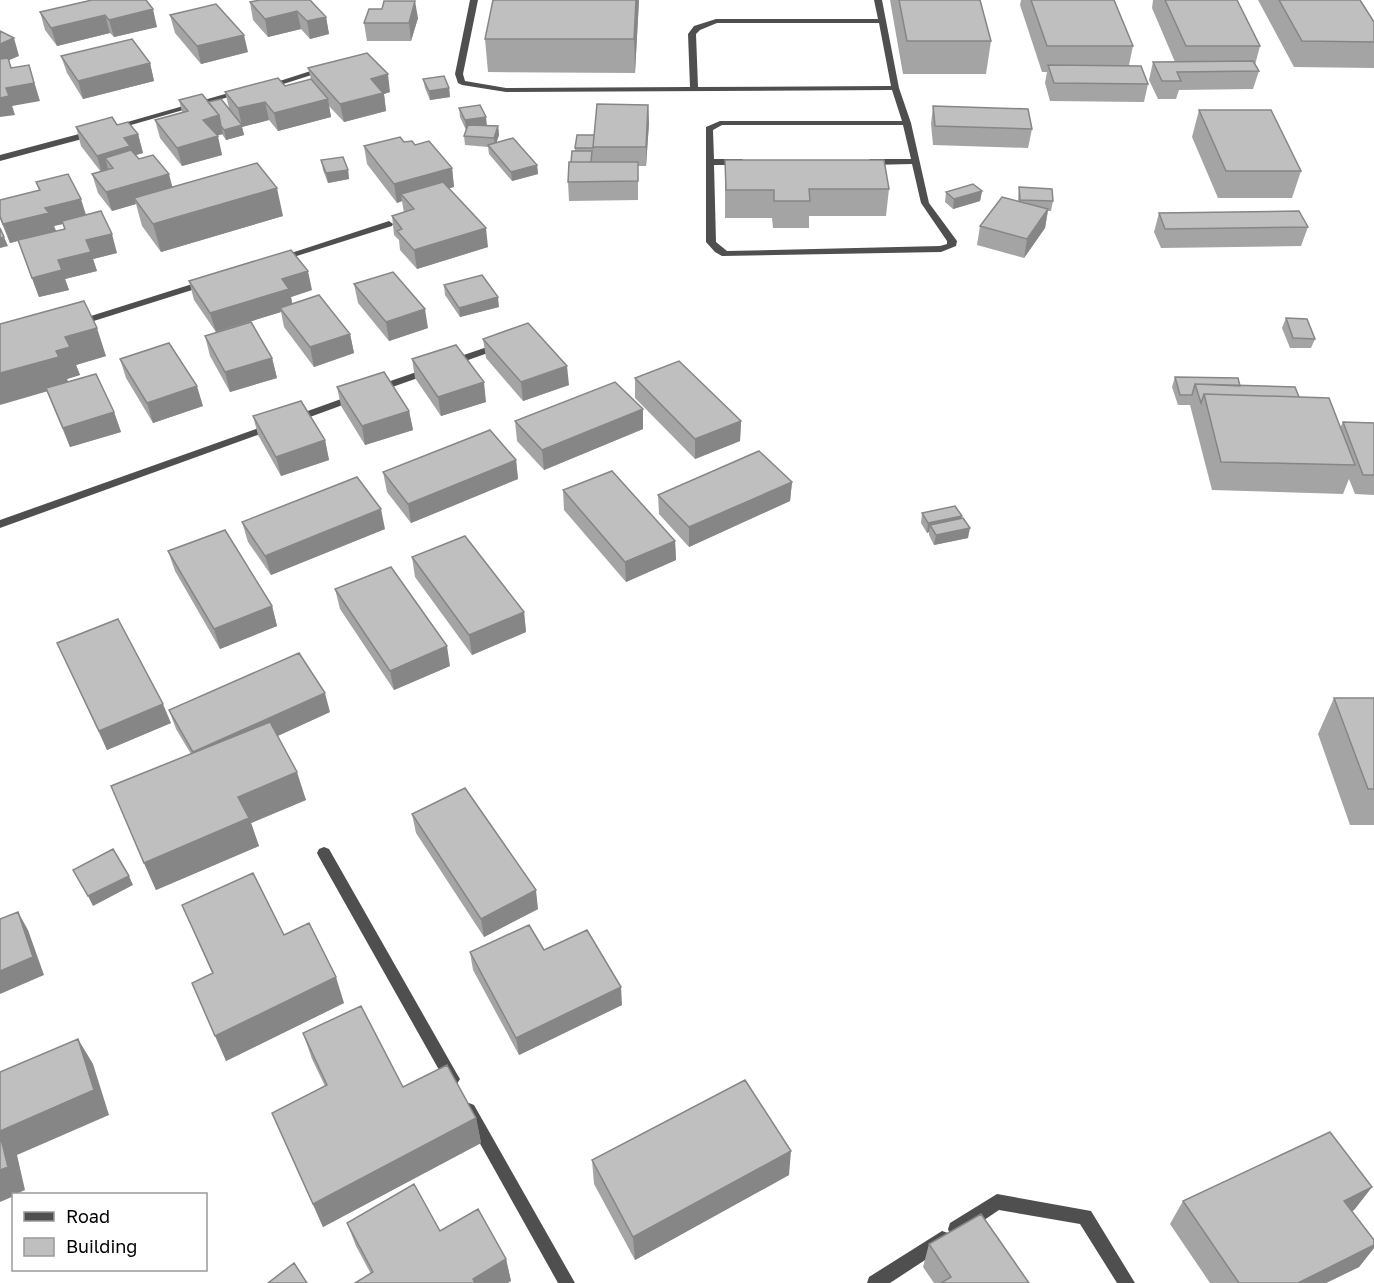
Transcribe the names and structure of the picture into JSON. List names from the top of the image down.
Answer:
{
  "legend": ["Road", "Building"]
}
